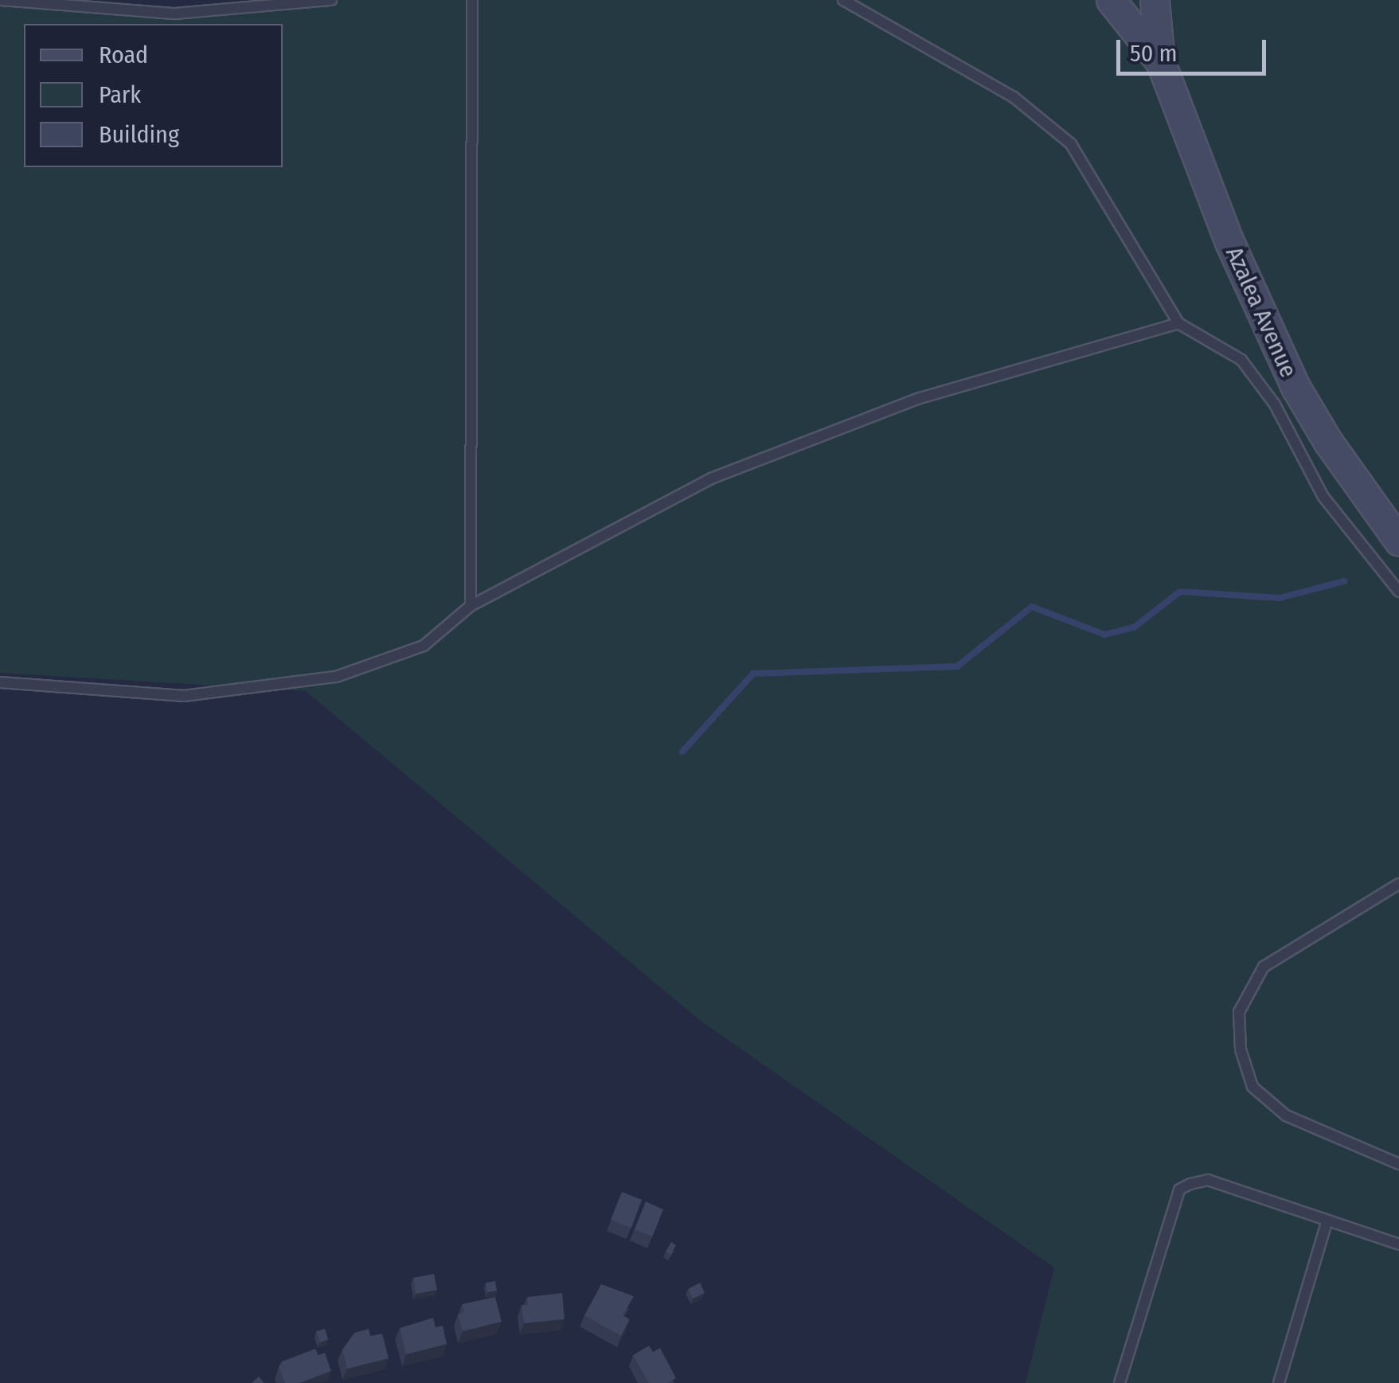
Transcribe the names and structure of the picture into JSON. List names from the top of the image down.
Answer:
{
  "streets": {
    "street": ["Azalea Avenue"]
  },
  "legend": ["Road", "Park", "Building"],
  "scale_bar": "50 m"
}
